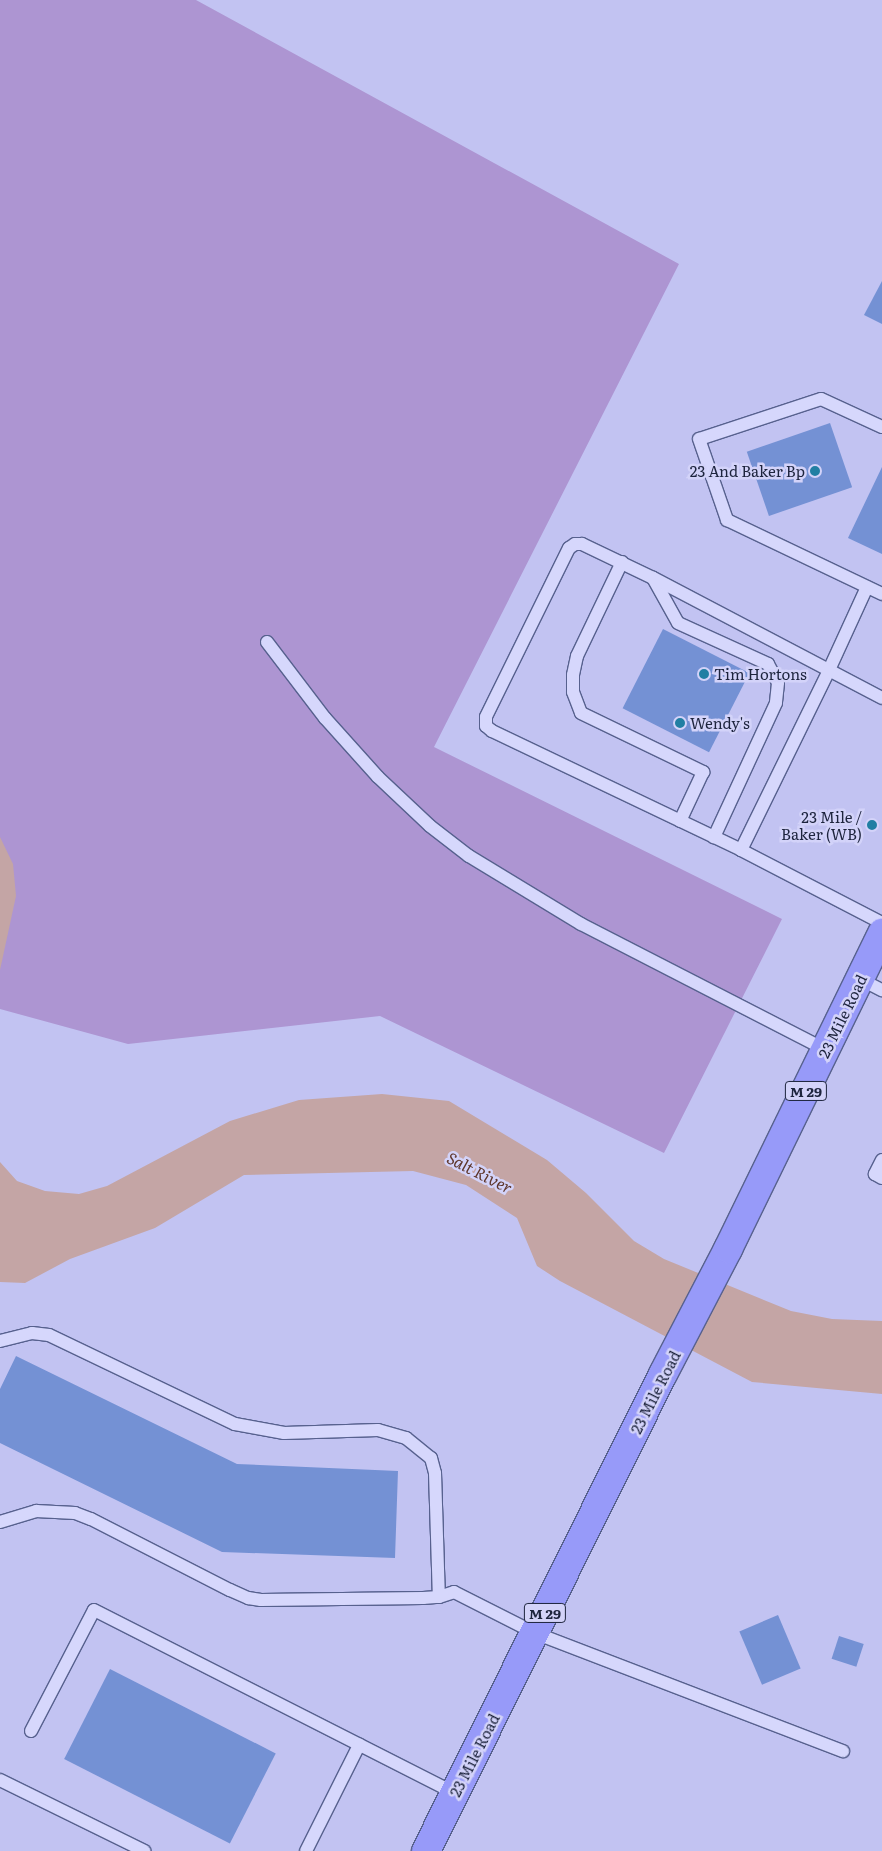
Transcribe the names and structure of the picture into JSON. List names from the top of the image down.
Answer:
{
  "streets": {
    "main road": ["23 Mile Road", "M 29"]
  },
  "water": ["Salt River"],
  "places": [
    "23 And Baker Bp",
    "Tim Hortons",
    "Wendy's",
    "23 Mile / Baker (WB)"
  ]
}
